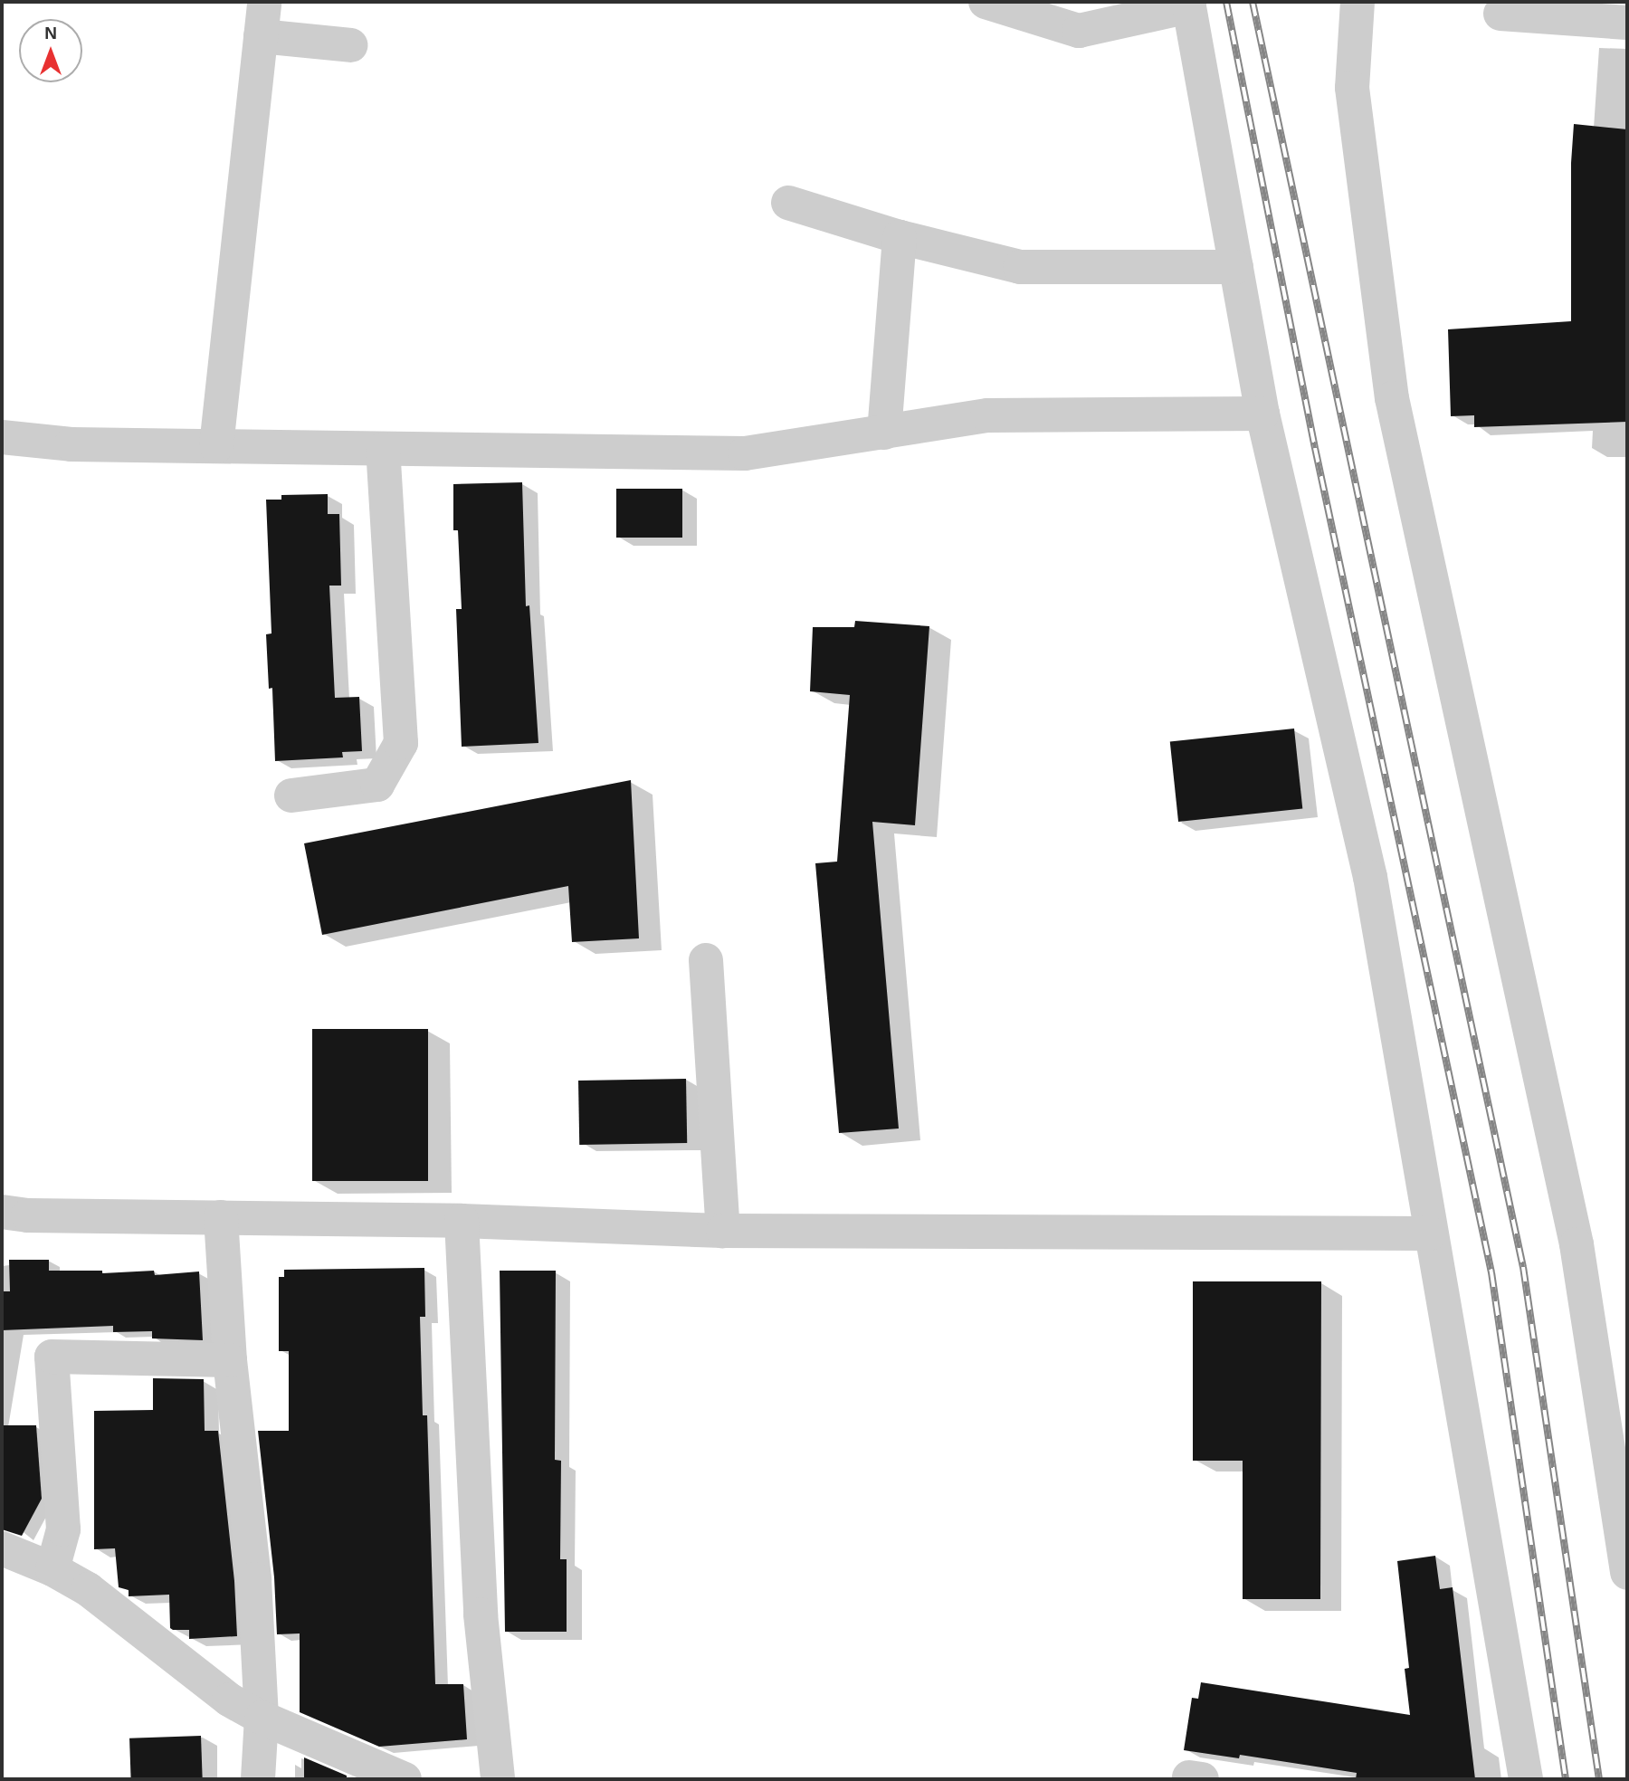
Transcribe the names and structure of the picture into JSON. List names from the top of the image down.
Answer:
{
  "north": "top"
}
